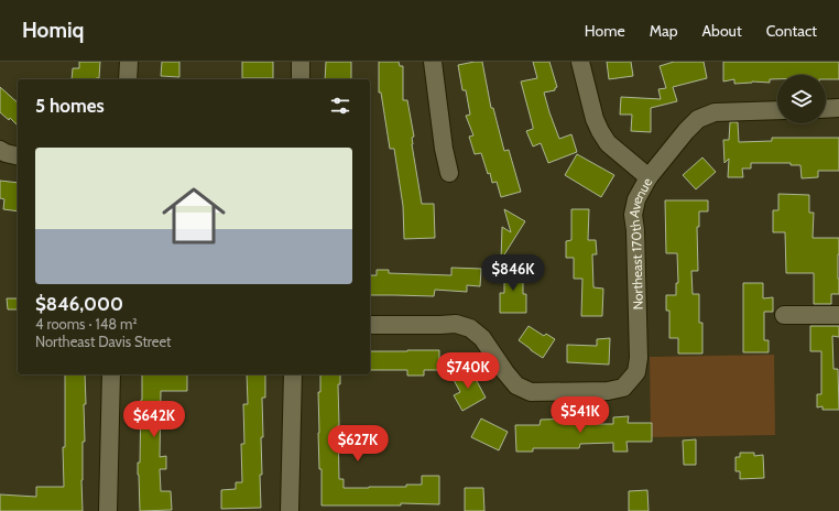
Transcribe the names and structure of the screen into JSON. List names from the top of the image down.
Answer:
{
  "streets": {
    "street": ["Northeast 170th Avenue"]
  },
  "page": {
    "header": "Homiq",
    "nav": [
      "Home",
      "Map",
      "About",
      "Contact"
    ],
    "heading": "5 homes",
    "list": [
      {
        "name": "$846,000",
        "note": "4 rooms · 148 m² · Northeast Davis Street"
      }
    ],
    "price": [
      "$846K",
      "$740K",
      "$541K",
      "$642K",
      "$627K"
    ]
  }
}
